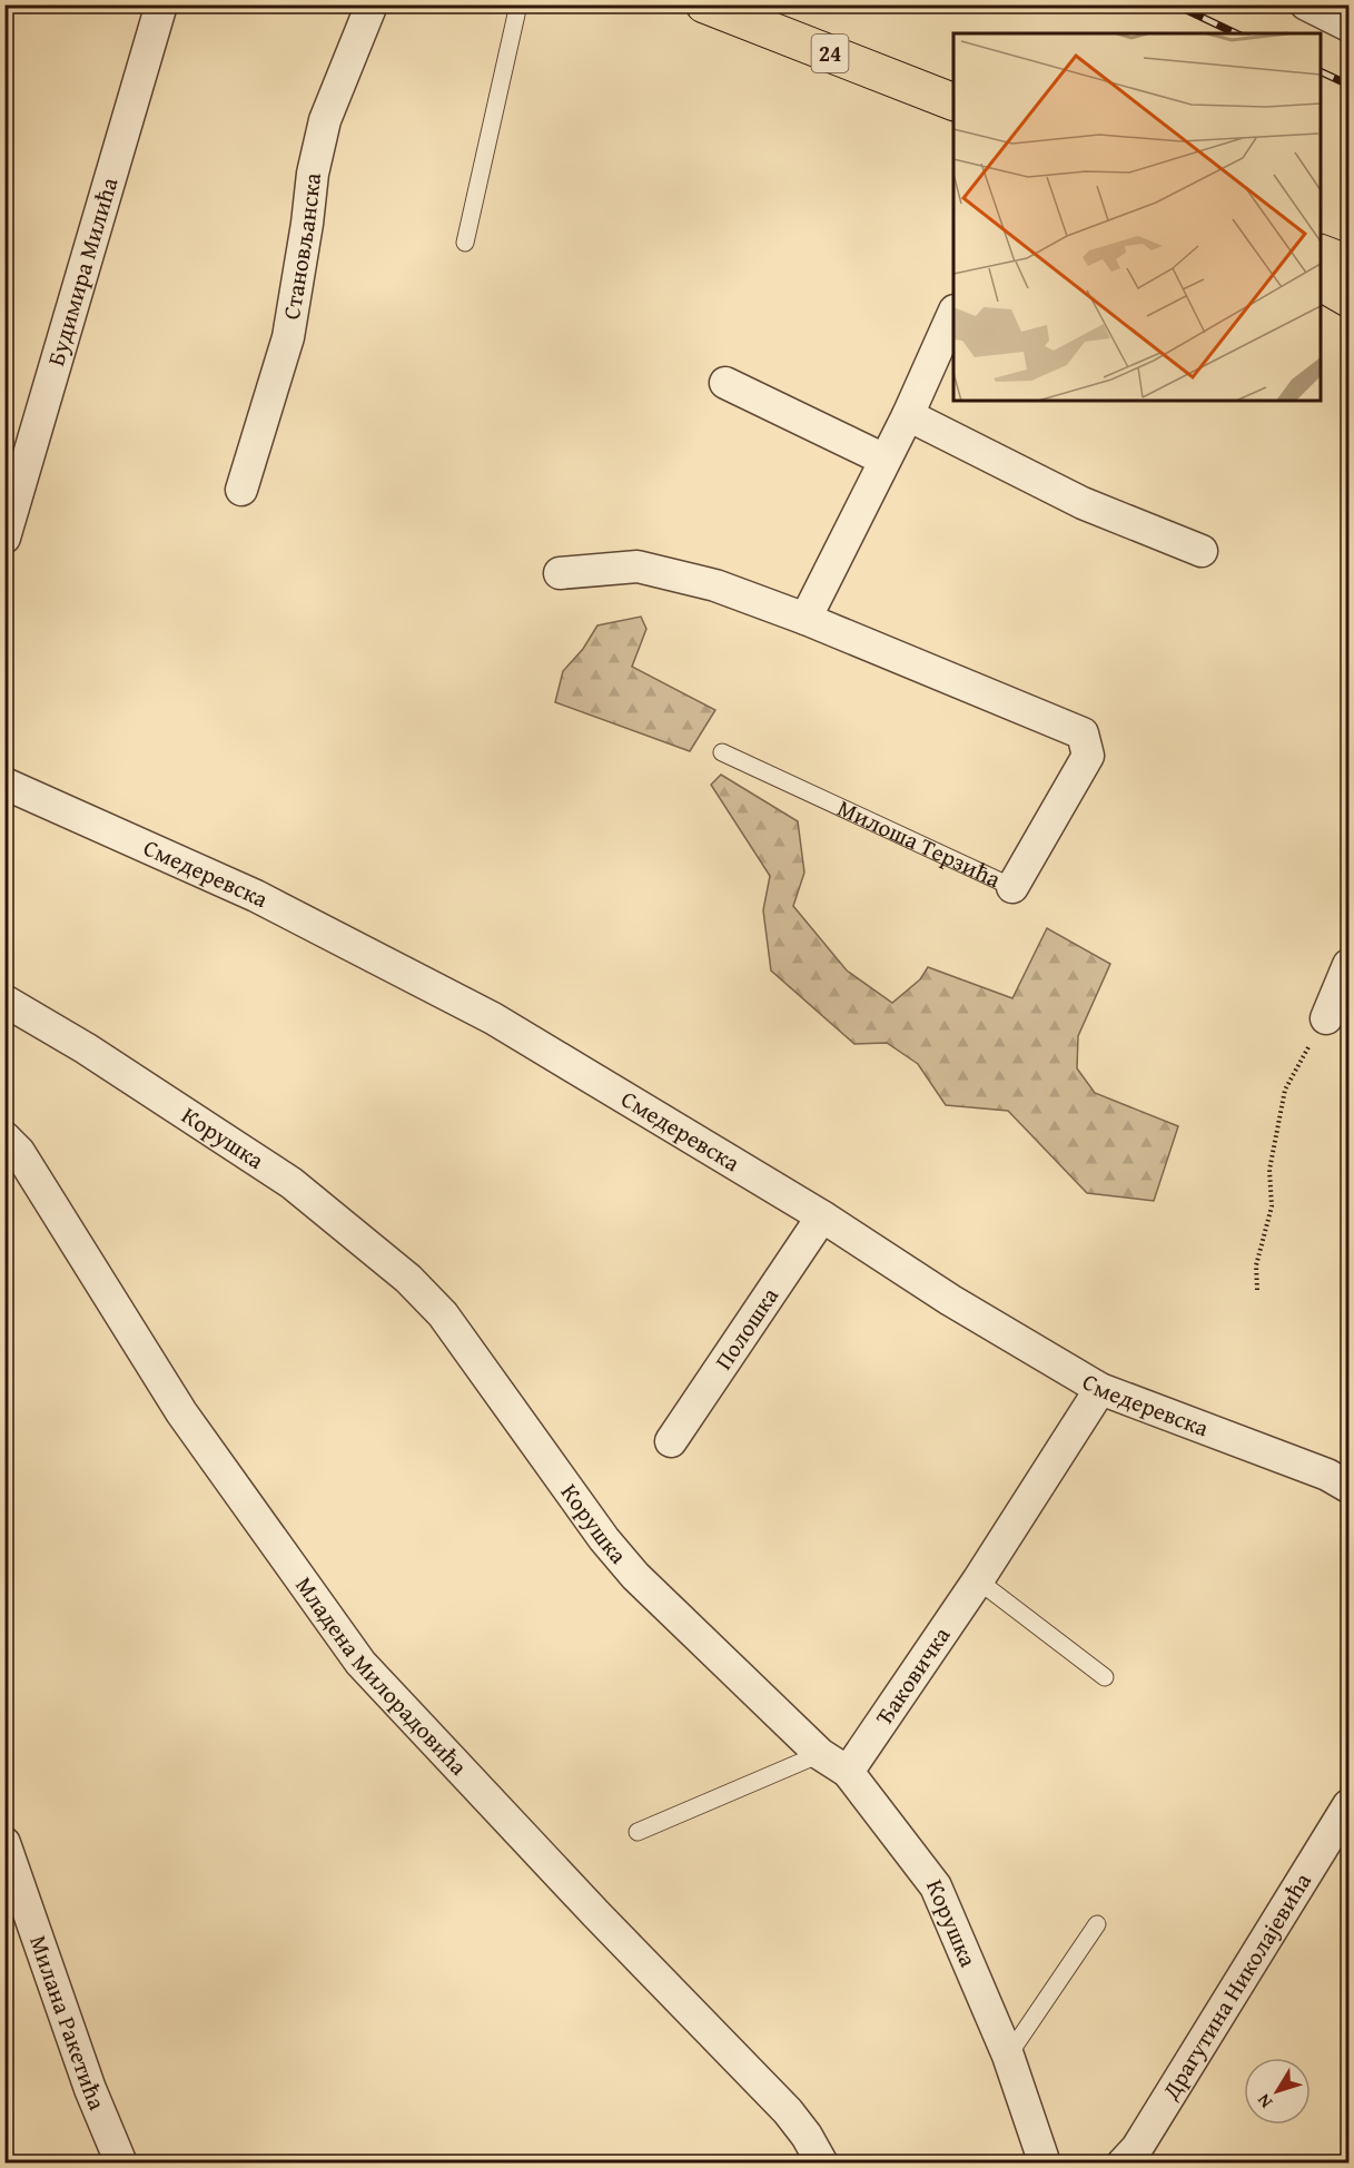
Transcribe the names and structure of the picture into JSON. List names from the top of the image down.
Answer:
{
  "streets": {
    "main road": ["24"],
    "street": [
      "Становљанска",
      "Будимира Милића",
      "Милоша Терзића",
      "Смедеревска",
      "Корушка",
      "Полошка",
      "Младена Милорадовића",
      "Ђаковичка",
      "Драгутина Николајевића",
      "Милана Ракетића"
    ]
  },
  "crossings": [
    ["Смедеревска", "Полошка"],
    ["Смедеревска", "Ђаковичка"],
    ["Корушка", "Ђаковичка"]
  ],
  "north": "bottom left"
}
